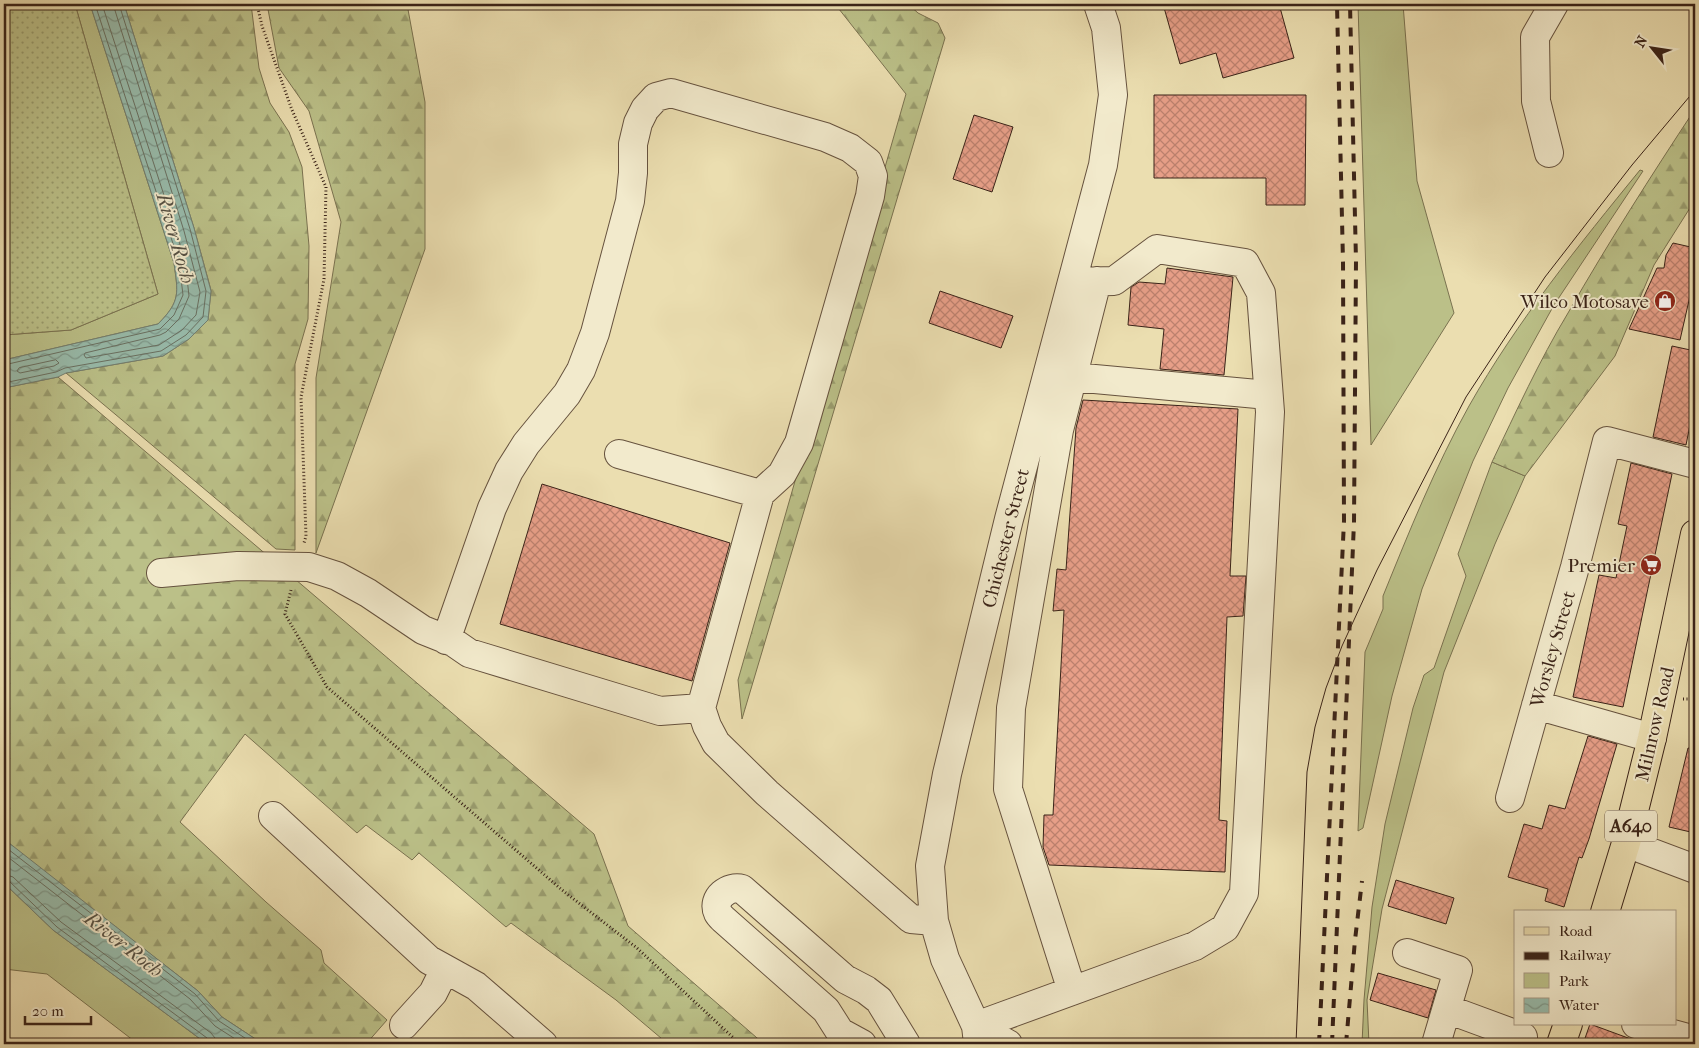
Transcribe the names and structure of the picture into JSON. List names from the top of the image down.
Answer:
{
  "streets": {
    "main road": ["Milnrow Road", "A640"],
    "street": ["Chichester Street", "Worsley Street"]
  },
  "water": ["River Roch"],
  "places": {
    "shop": ["Wilco Motosave"],
    "supermarket": ["Premier"]
  },
  "legend": [
    "Road",
    "Railway",
    "Park",
    "Water"
  ],
  "scale_bar": "20 m",
  "north": "top left"
}
